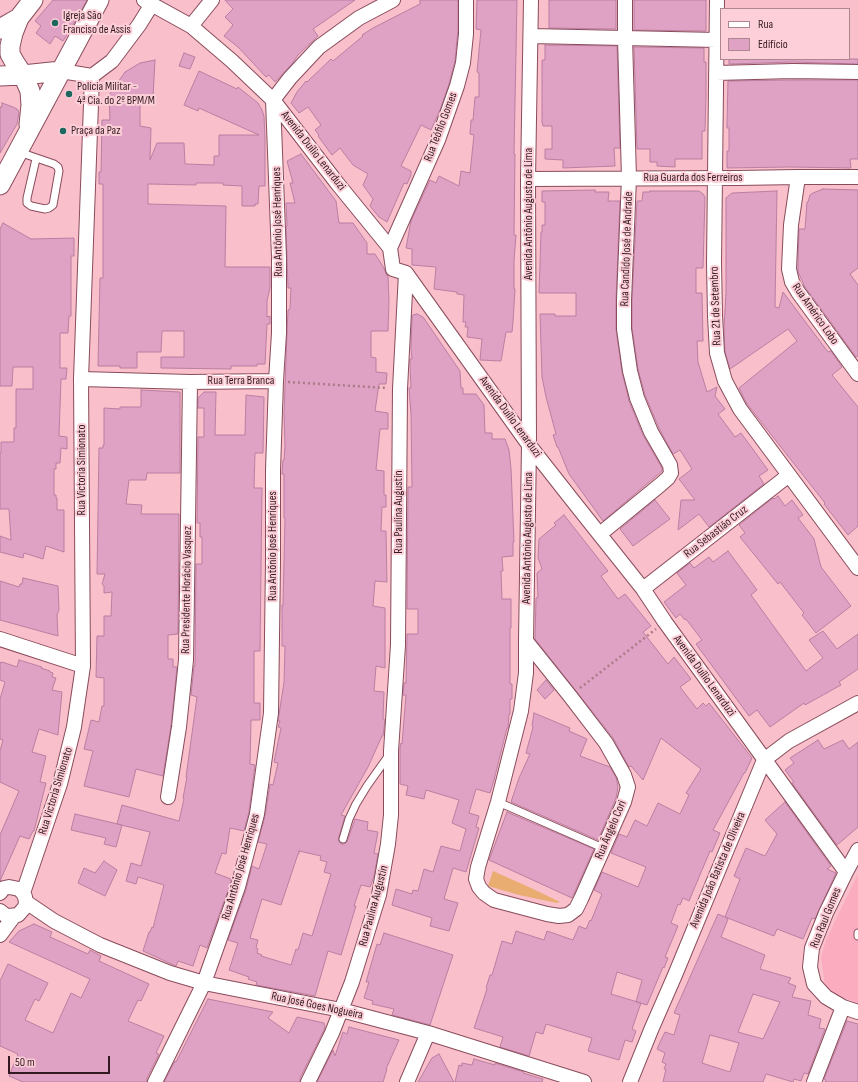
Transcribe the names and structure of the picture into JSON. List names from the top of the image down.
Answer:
{
  "streets": {
    "street": [
      "Rua Teófilo Gomes",
      "Avenida Duílio Lenarduzi",
      "Rua Guarda dos Ferreiros",
      "Avenida Antônio Augusto de Lima",
      "Rua Antônio José Henriques",
      "Rua Candido José de Andrade",
      "Rua 21 de Setembro",
      "Rua Américo Lobo",
      "Rua Terra Branca",
      "Rua Victoria Simionato",
      "Rua Paulina Augustin",
      "Rua Sebastião Cruz",
      "Rua Presidente Horácio Vasquez",
      "Rua Ângelo Cori",
      "Avenida João Batista de Oliveira",
      "Rua Raul Gomes",
      "Rua José Goes Nogueira"
    ]
  },
  "crossings": [
    ["Rua Teófilo Gomes", "Avenida Duílio Lenarduzi"],
    ["Avenida Duílio Lenarduzi", "Avenida Antônio Augusto de Lima"],
    ["Avenida Duílio Lenarduzi", "Rua Antônio José Henriques"],
    ["Avenida Duílio Lenarduzi", "Rua Candido José de Andrade"],
    ["Avenida Duílio Lenarduzi", "Rua Paulina Augustin"],
    ["Avenida Duílio Lenarduzi", "Rua Sebastião Cruz"],
    ["Avenida Duílio Lenarduzi", "Avenida João Batista de Oliveira"],
    ["Avenida Duílio Lenarduzi", "Rua Raul Gomes"],
    ["Rua Guarda dos Ferreiros", "Avenida Antônio Augusto de Lima"],
    ["Rua Guarda dos Ferreiros", "Rua Candido José de Andrade"],
    ["Rua Guarda dos Ferreiros", "Rua 21 de Setembro"],
    ["Rua Guarda dos Ferreiros", "Rua Américo Lobo"],
    ["Avenida Antônio Augusto de Lima", "Rua Ângelo Cori"],
    ["Rua Antônio José Henriques", "Rua Terra Branca"],
    ["Rua Antônio José Henriques", "Rua José Goes Nogueira"],
    ["Rua 21 de Setembro", "Rua Sebastião Cruz"],
    ["Rua Terra Branca", "Rua Victoria Simionato"],
    ["Rua Terra Branca", "Rua Paulina Augustin"],
    ["Rua Terra Branca", "Rua Presidente Horácio Vasquez"],
    ["Rua Paulina Augustin", "Rua José Goes Nogueira"]
  ],
  "places": ["Igreja São Franciso de Assis", "Polícia Militar - 4ª Cia. do 2º BPM/M", "Praça da Paz"],
  "legend": ["Rua", "Edifício"],
  "scale_bar": "50 m"
}
